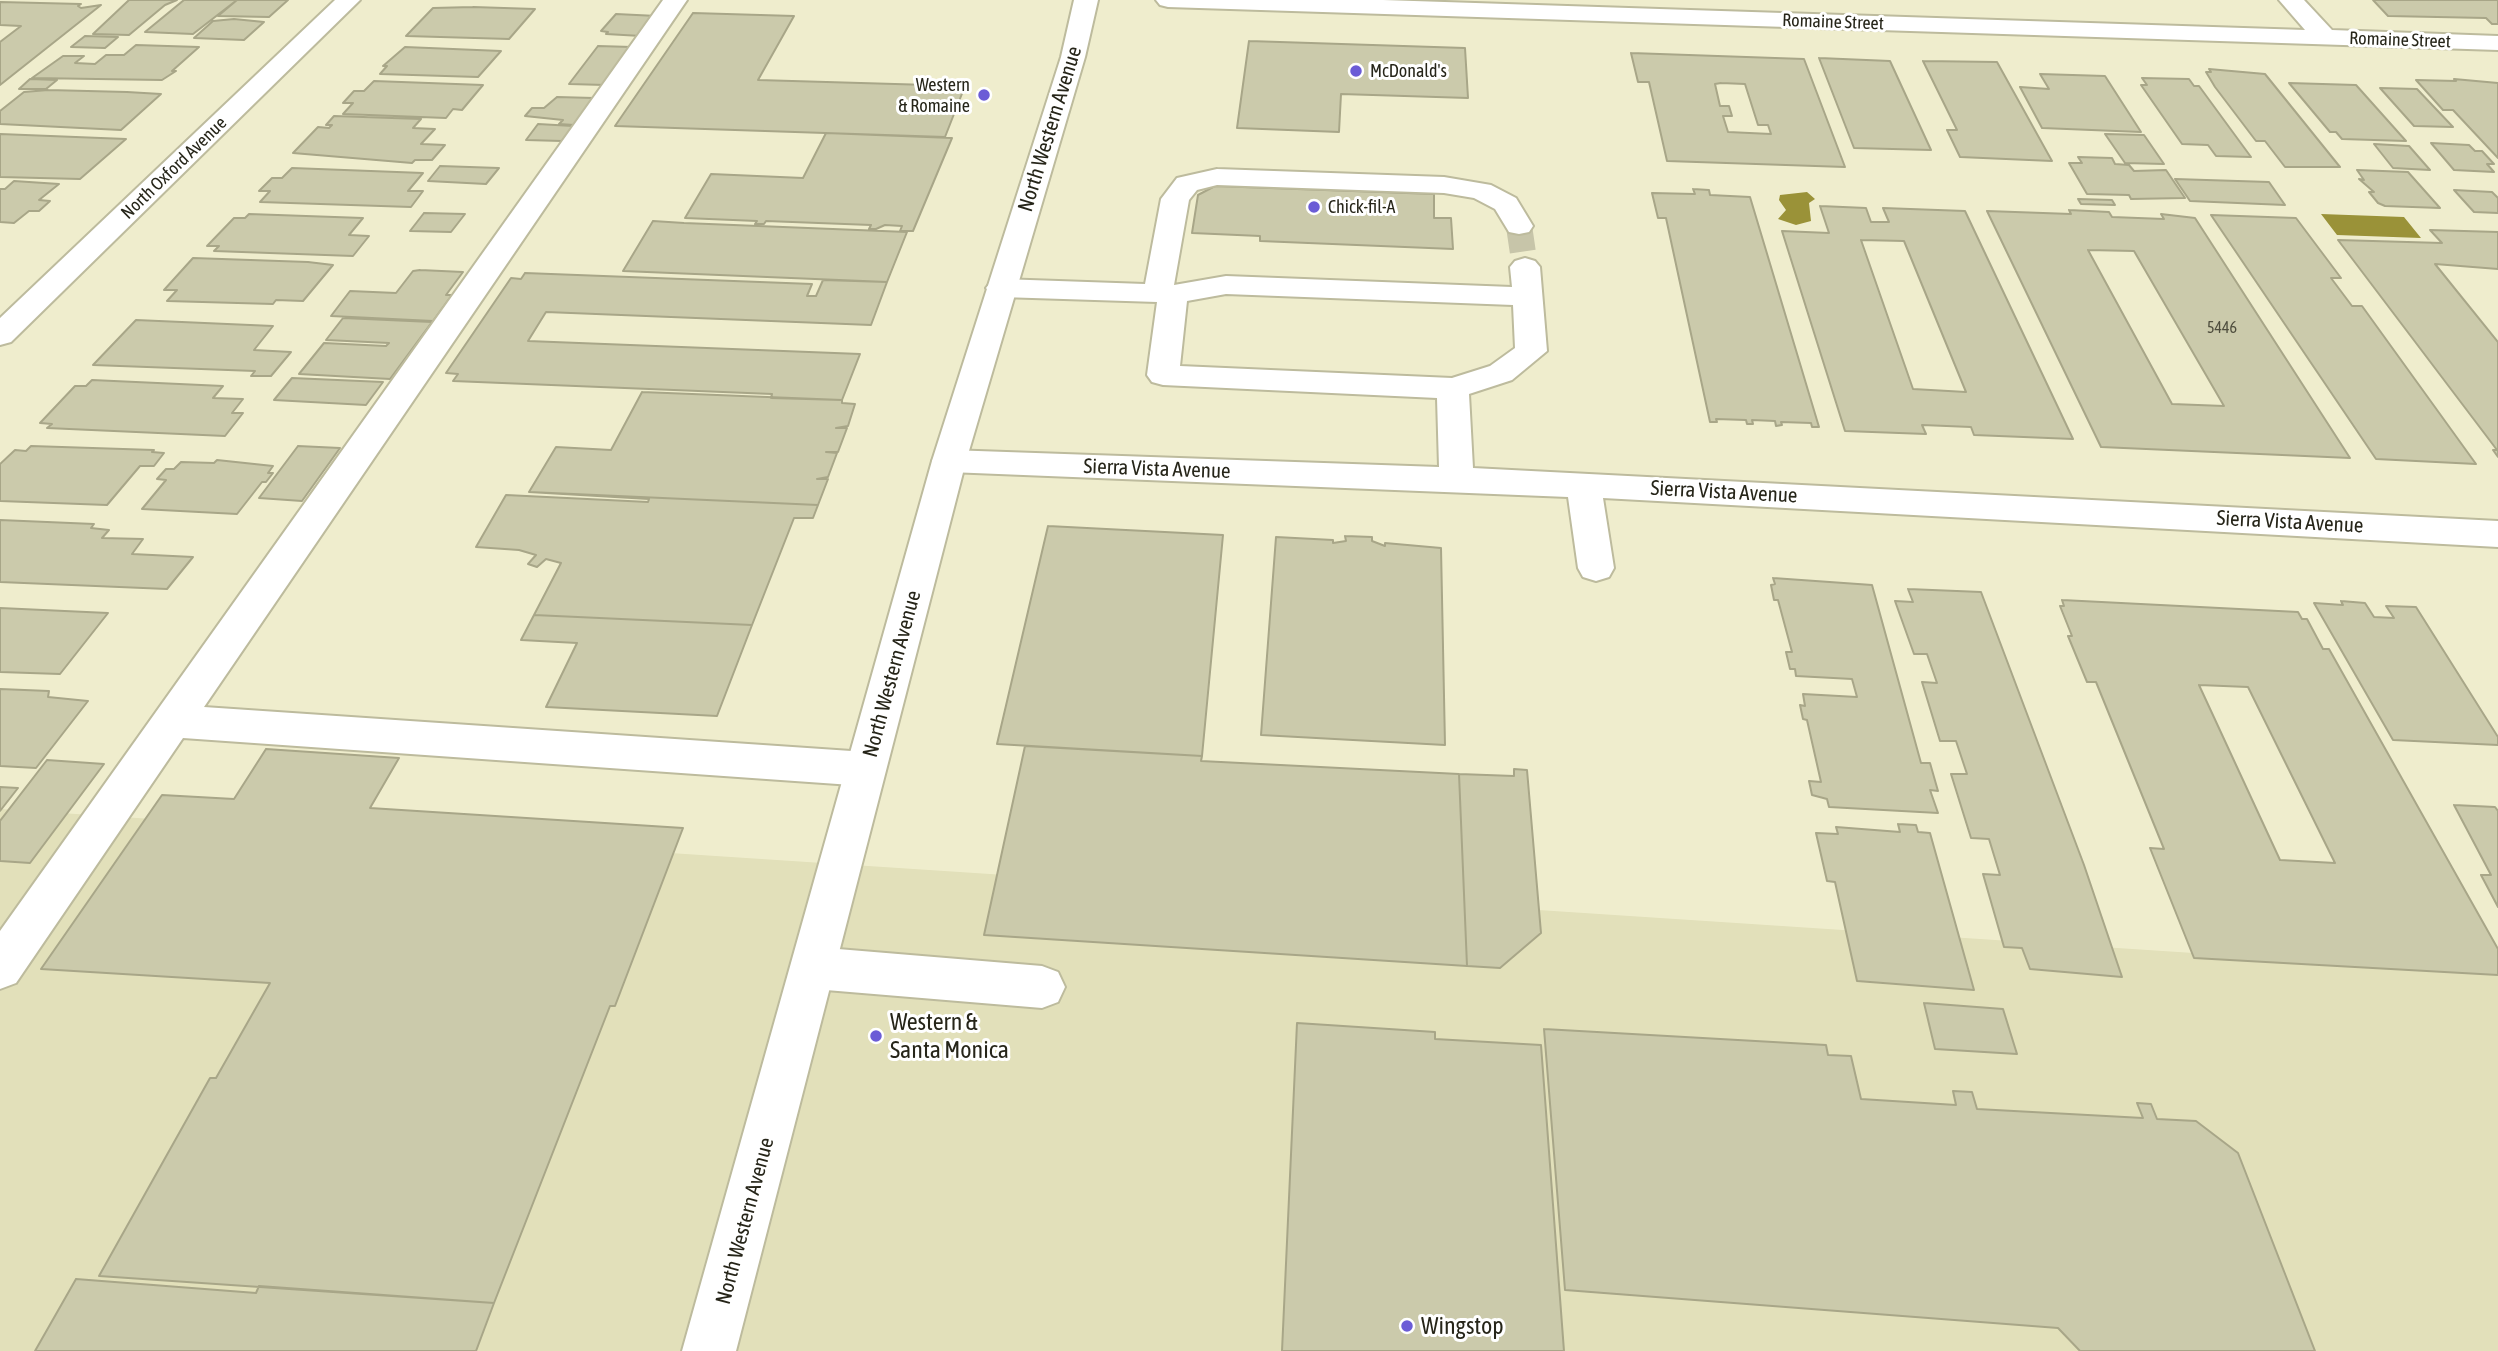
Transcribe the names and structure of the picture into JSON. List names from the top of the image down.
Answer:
{
  "streets": {
    "street": [
      "Romaine Street",
      "North Western Avenue",
      "North Oxford Avenue",
      "Sierra Vista Avenue"
    ]
  },
  "crossings": [
    ["North Western Avenue", "Sierra Vista Avenue"]
  ],
  "places": [
    "McDonald's",
    "Western & Romaine",
    "Chick-fil-A",
    "Western & Santa Monica",
    "Wingstop"
  ],
  "house_numbers": ["5446"]
}
